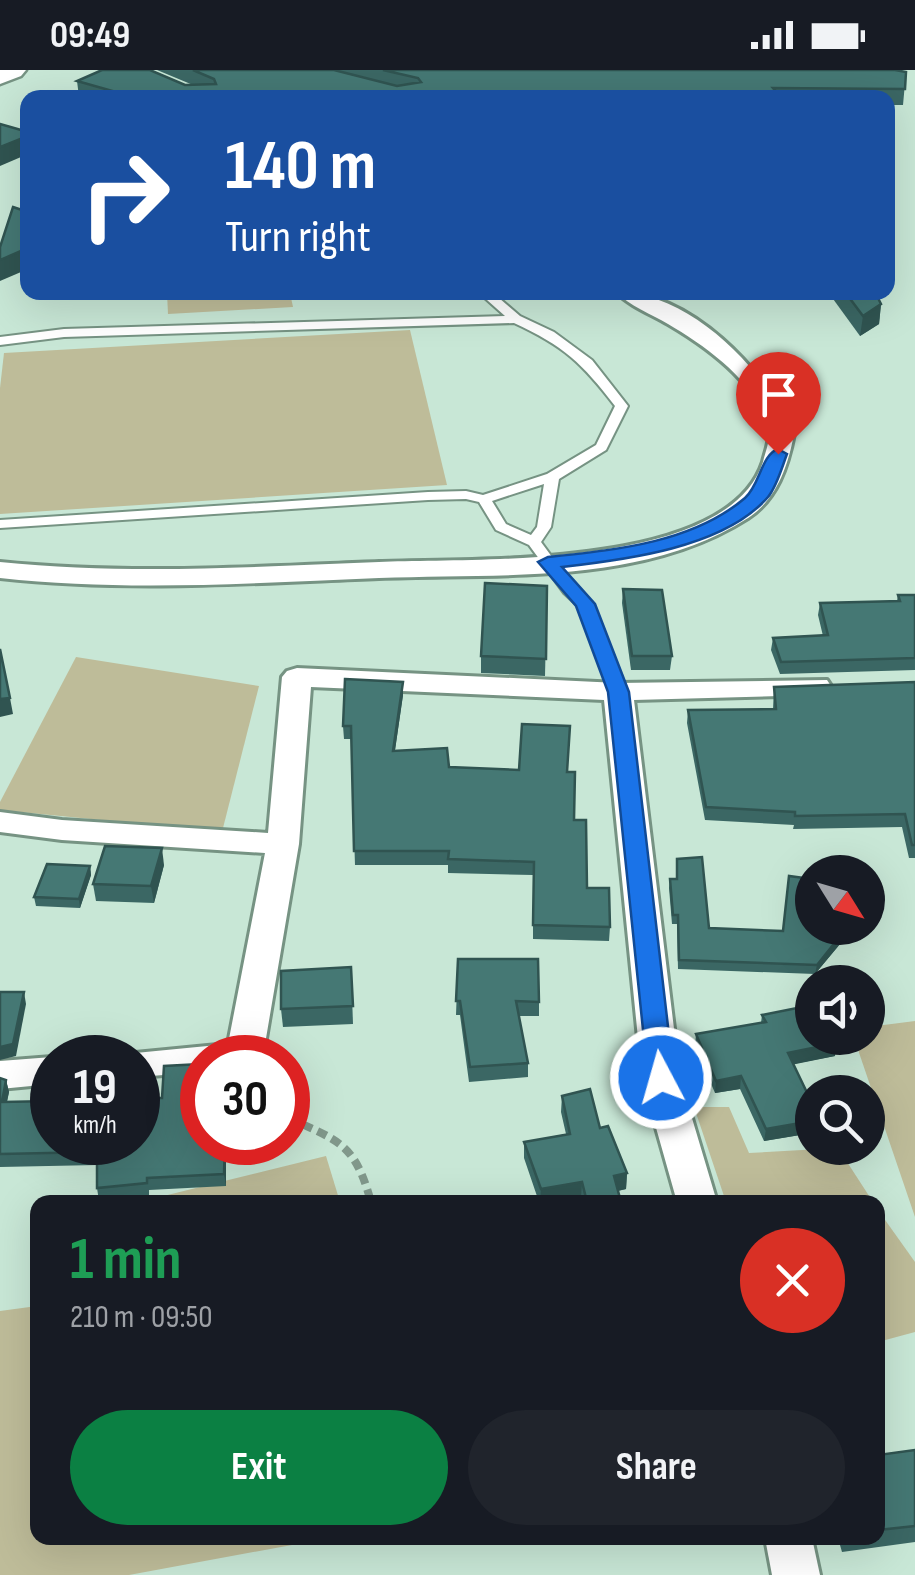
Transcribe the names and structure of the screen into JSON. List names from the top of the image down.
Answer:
{
  "north": "bottom right",
  "page": {
    "status": "09:49",
    "turn": ["140 m", "Turn right"],
    "speed": "19 km/h",
    "limit": "30",
    "heading": ["1 min", "210 m · 09:50"],
    "buttons": ["Exit", "Share"]
  }
}
